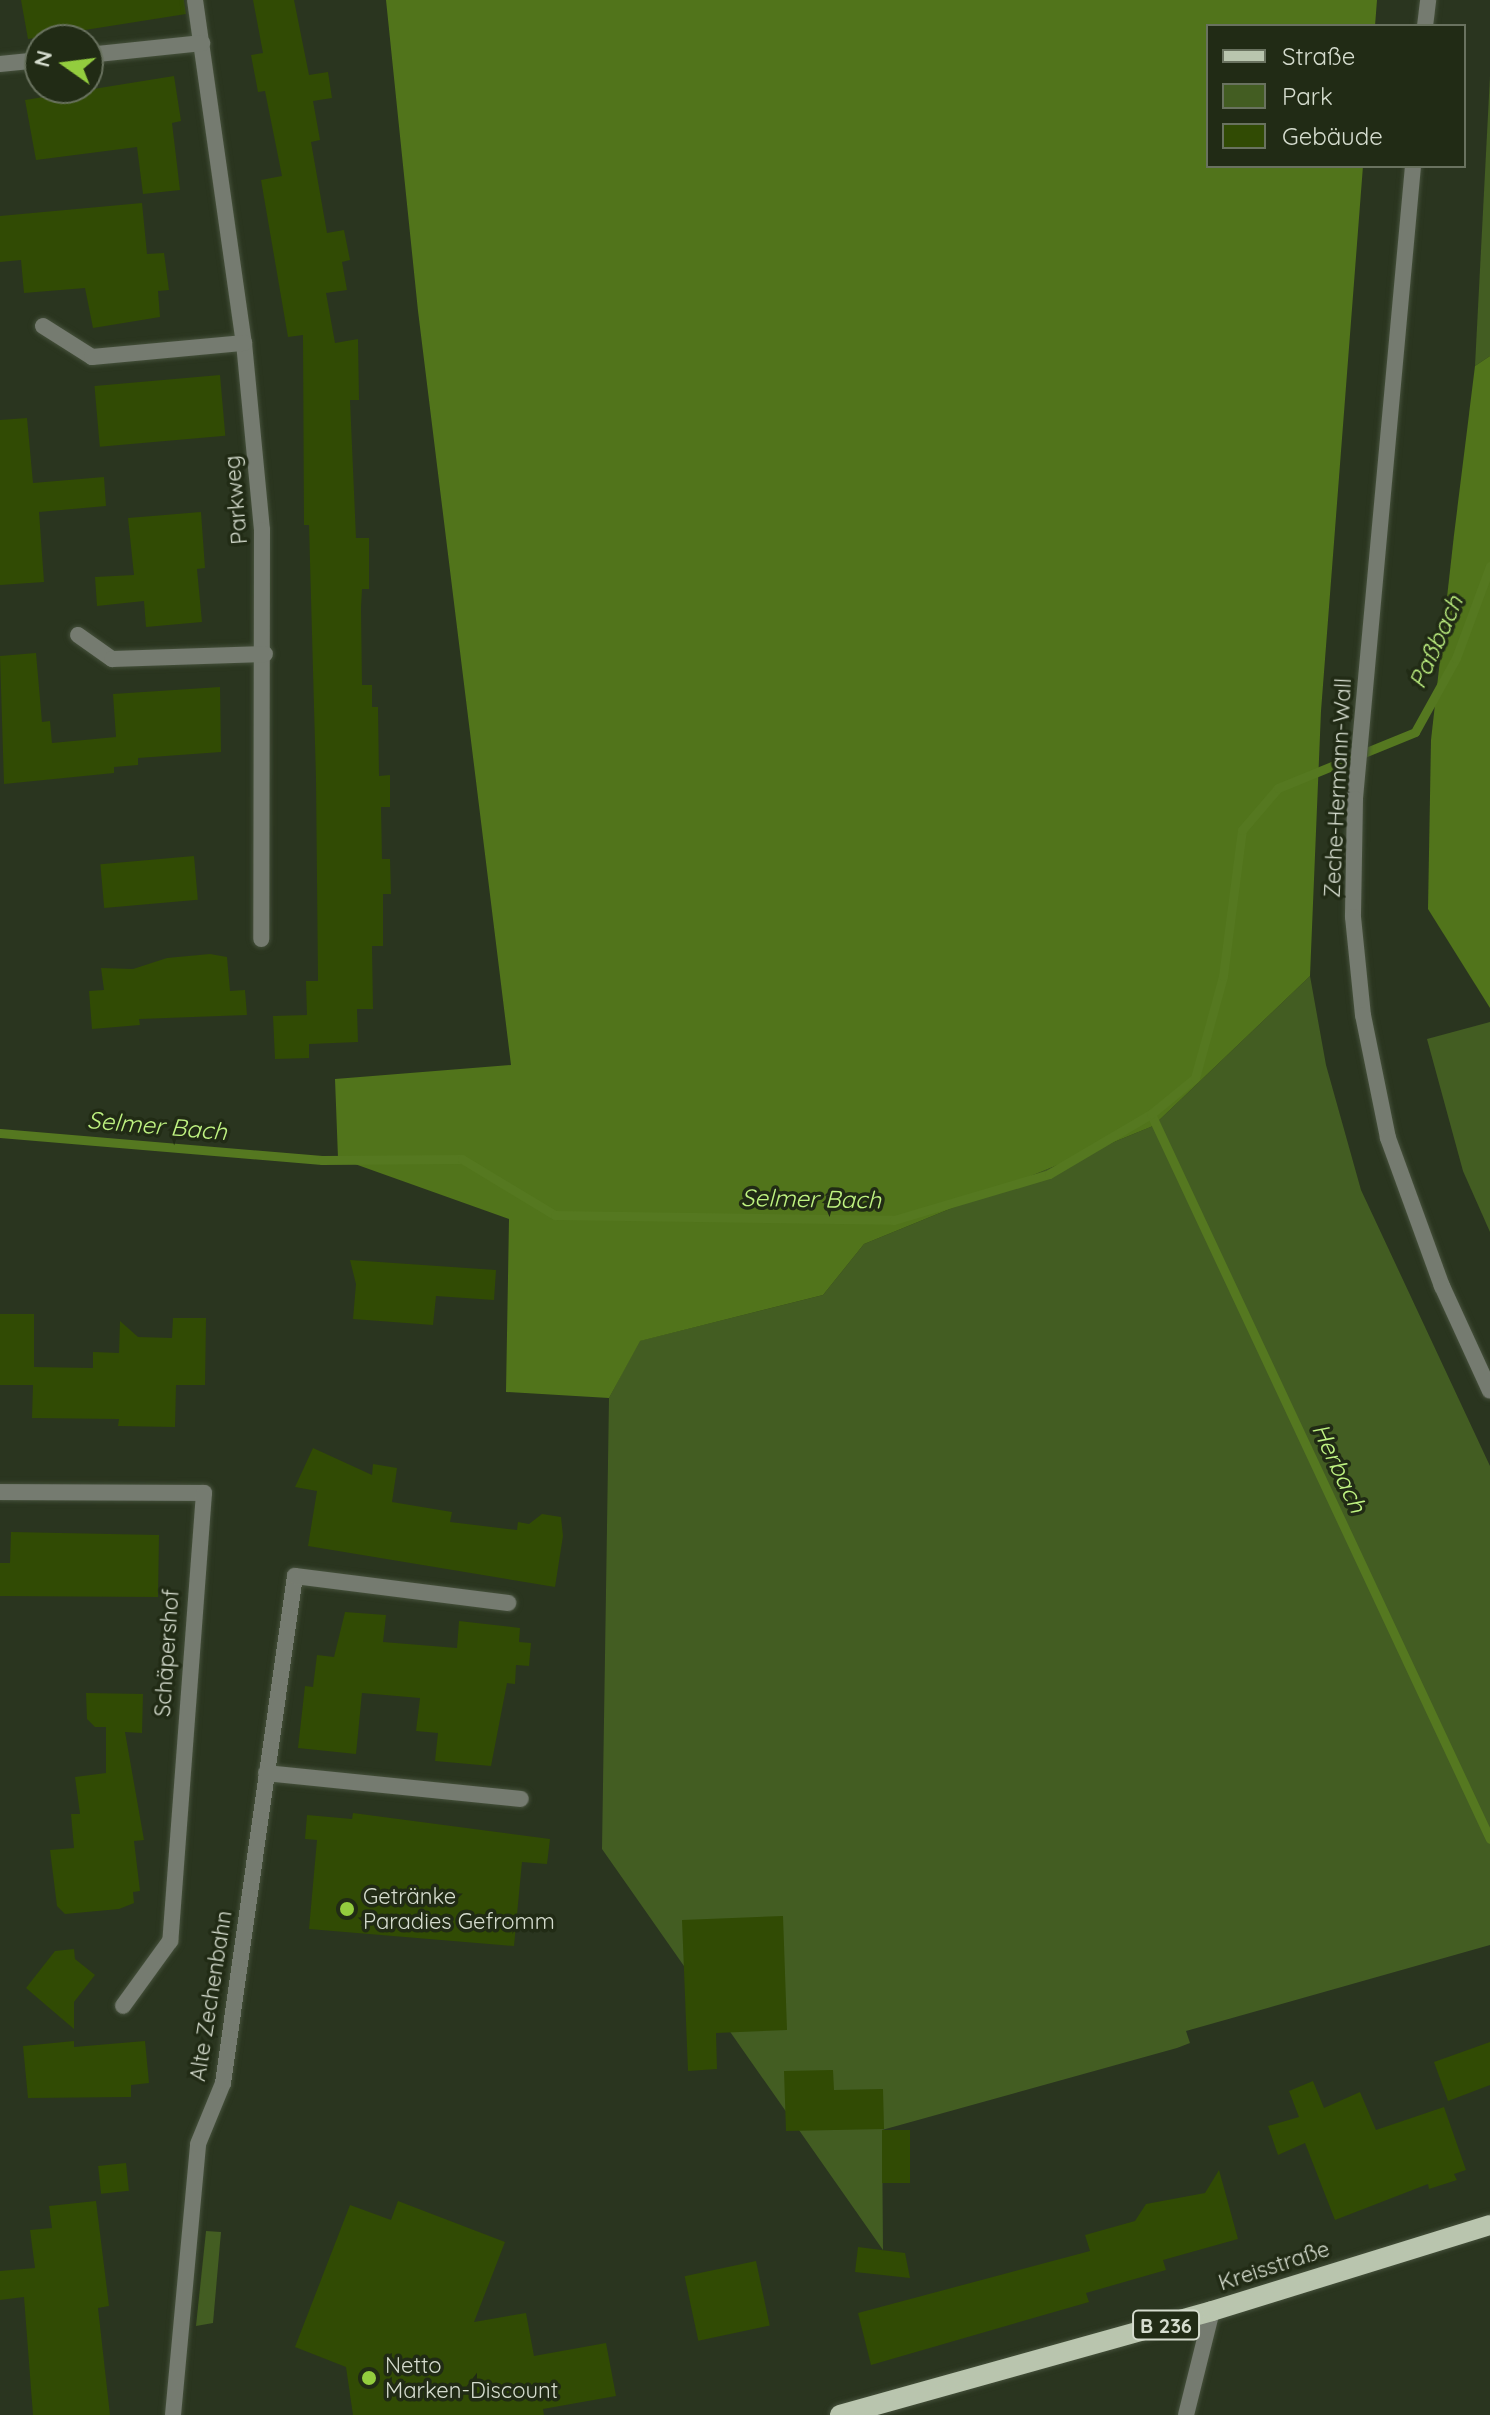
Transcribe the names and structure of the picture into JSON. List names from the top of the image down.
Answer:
{
  "streets": {
    "main road": ["Kreisstraße", "B 236"],
    "street": [
      "Parkweg",
      "Zeche-Hermann-Wall",
      "Schäpershof",
      "Alte Zechenbahn"
    ]
  },
  "water": ["Paßbach", "Selmer Bach", "Herbach"],
  "places": ["Getränke Paradies Gefromm", "Netto Marken-Discount"],
  "legend": ["Straße", "Park", "Gebäude"],
  "north": "left"
}
